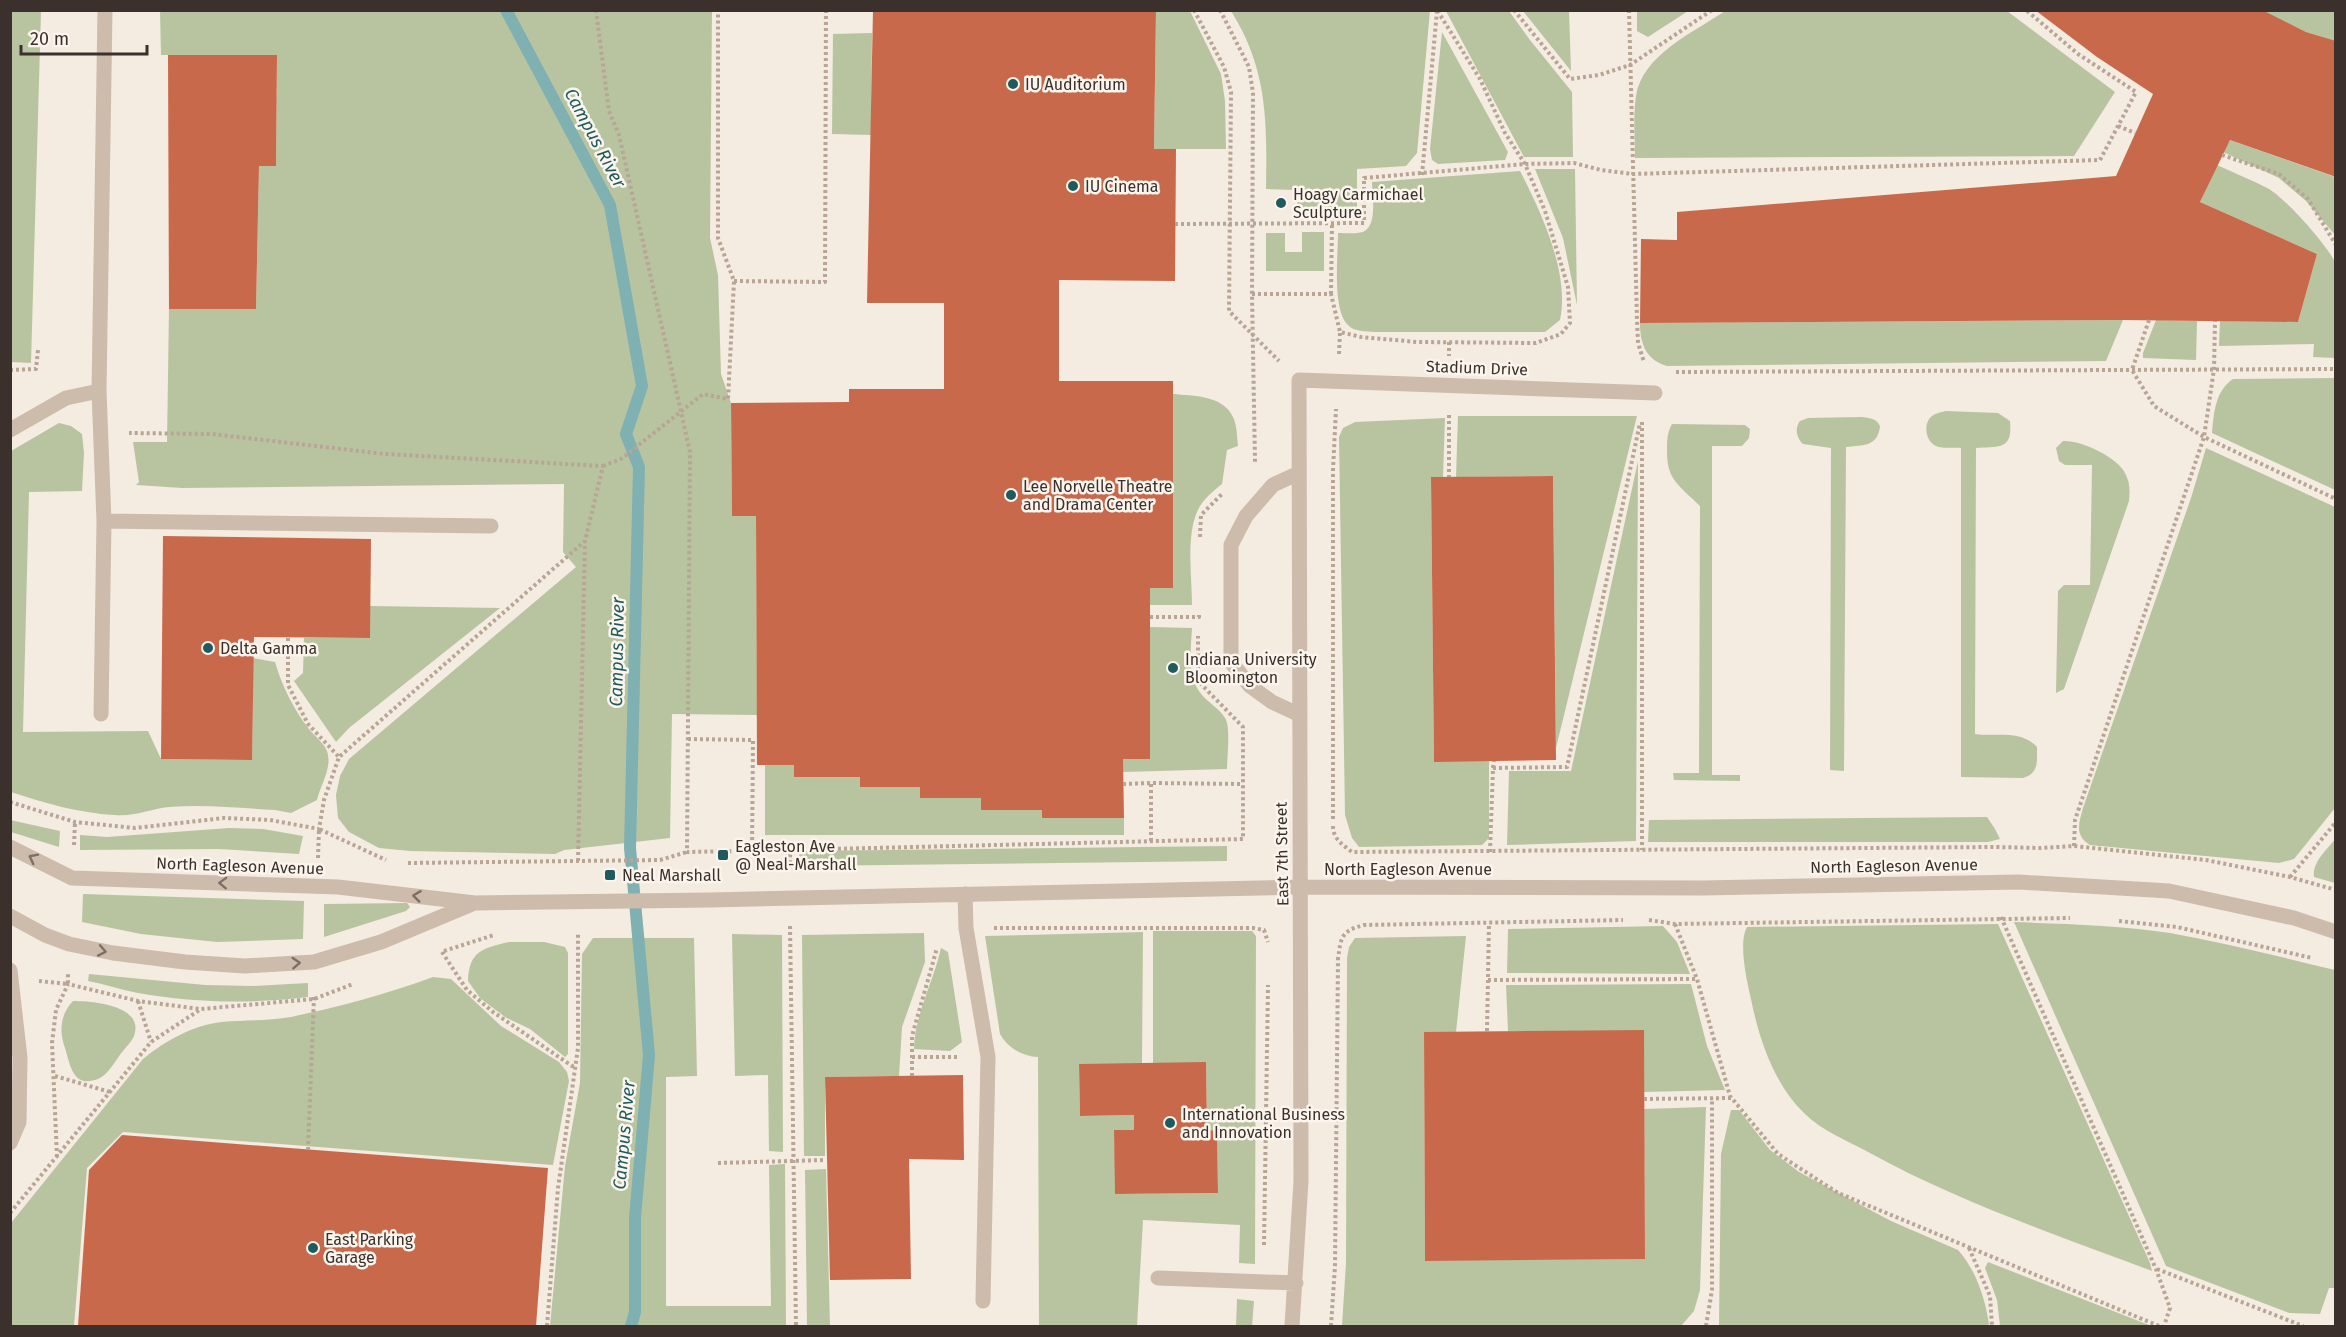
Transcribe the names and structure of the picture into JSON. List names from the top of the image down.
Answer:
{
  "streets": {
    "street": ["Stadium Drive", "East 7th Street", "North Eagleson Avenue"]
  },
  "crossings": [
    ["Stadium Drive", "East 7th Street"],
    ["East 7th Street", "North Eagleson Avenue"]
  ],
  "water": ["Campus River"],
  "places": {
    "other": [
      "IU Auditorium",
      "IU Cinema",
      "Hoagy Carmichael Sculpture",
      "Lee Norvelle Theatre and Drama Center",
      "Delta Gamma",
      "Indiana University Bloomington",
      "International Business and Innovation",
      "East Parking Garage"
    ],
    "transit": ["Eagleston Ave @ Neal-Marshall", "Neal Marshall"]
  },
  "scale_bar": "20 m"
}
